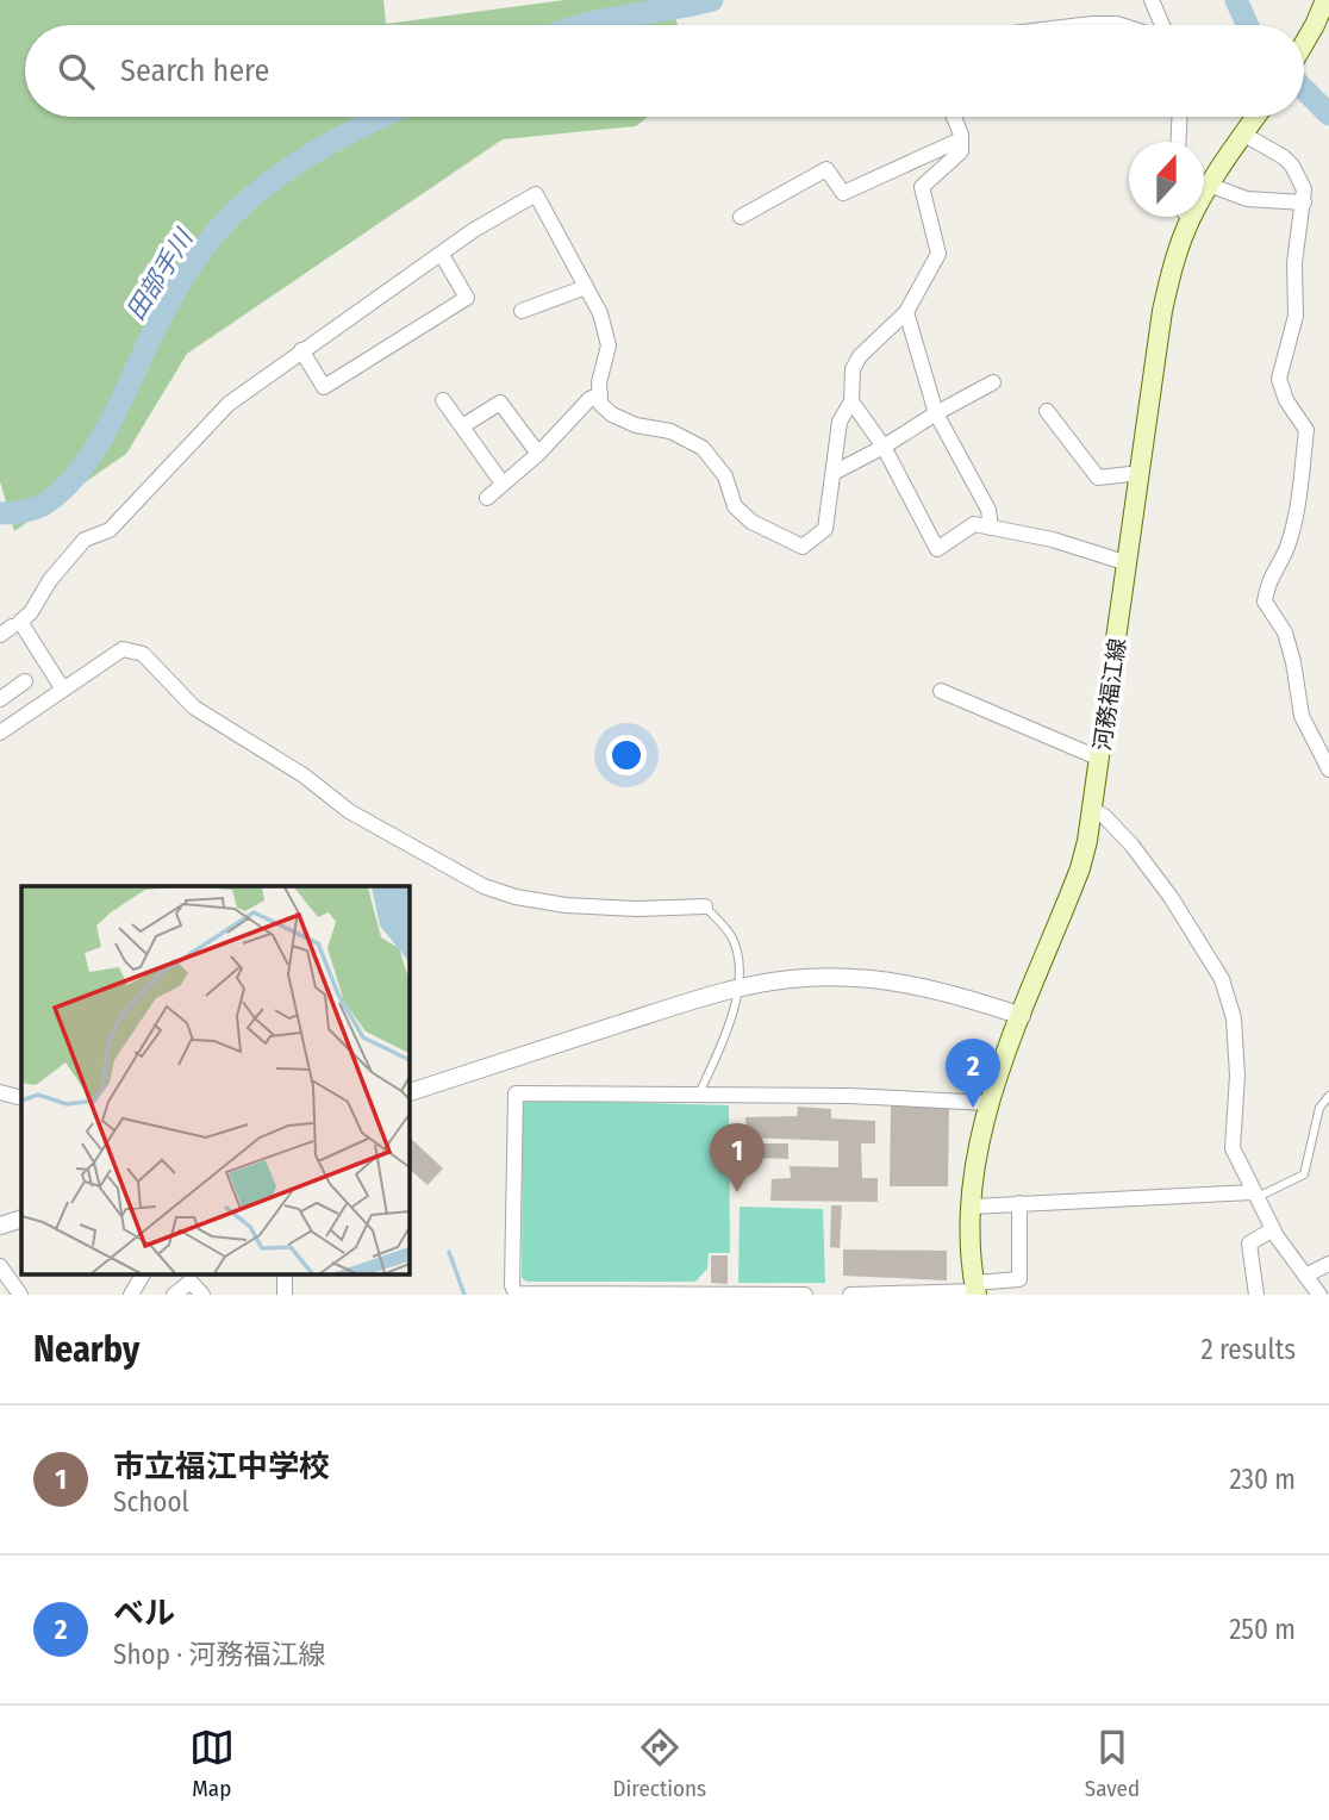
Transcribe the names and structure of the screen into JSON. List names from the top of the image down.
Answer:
{
  "streets": {
    "main road": ["河務福江線"]
  },
  "water": ["田部手川"],
  "north": "top",
  "page": {
    "search": "Search here",
    "pins": ["2", "1"],
    "heading": ["Nearby", "2 results"],
    "list": [
      {
        "mark": "1",
        "name": "市立福江中学校",
        "note": "School",
        "value": "230 m"
      },
      {
        "mark": "2",
        "name": "ベル",
        "note": "Shop · 河務福江線",
        "value": "250 m"
      }
    ],
    "nav": ["Map", "Directions", "Saved"]
  }
}
